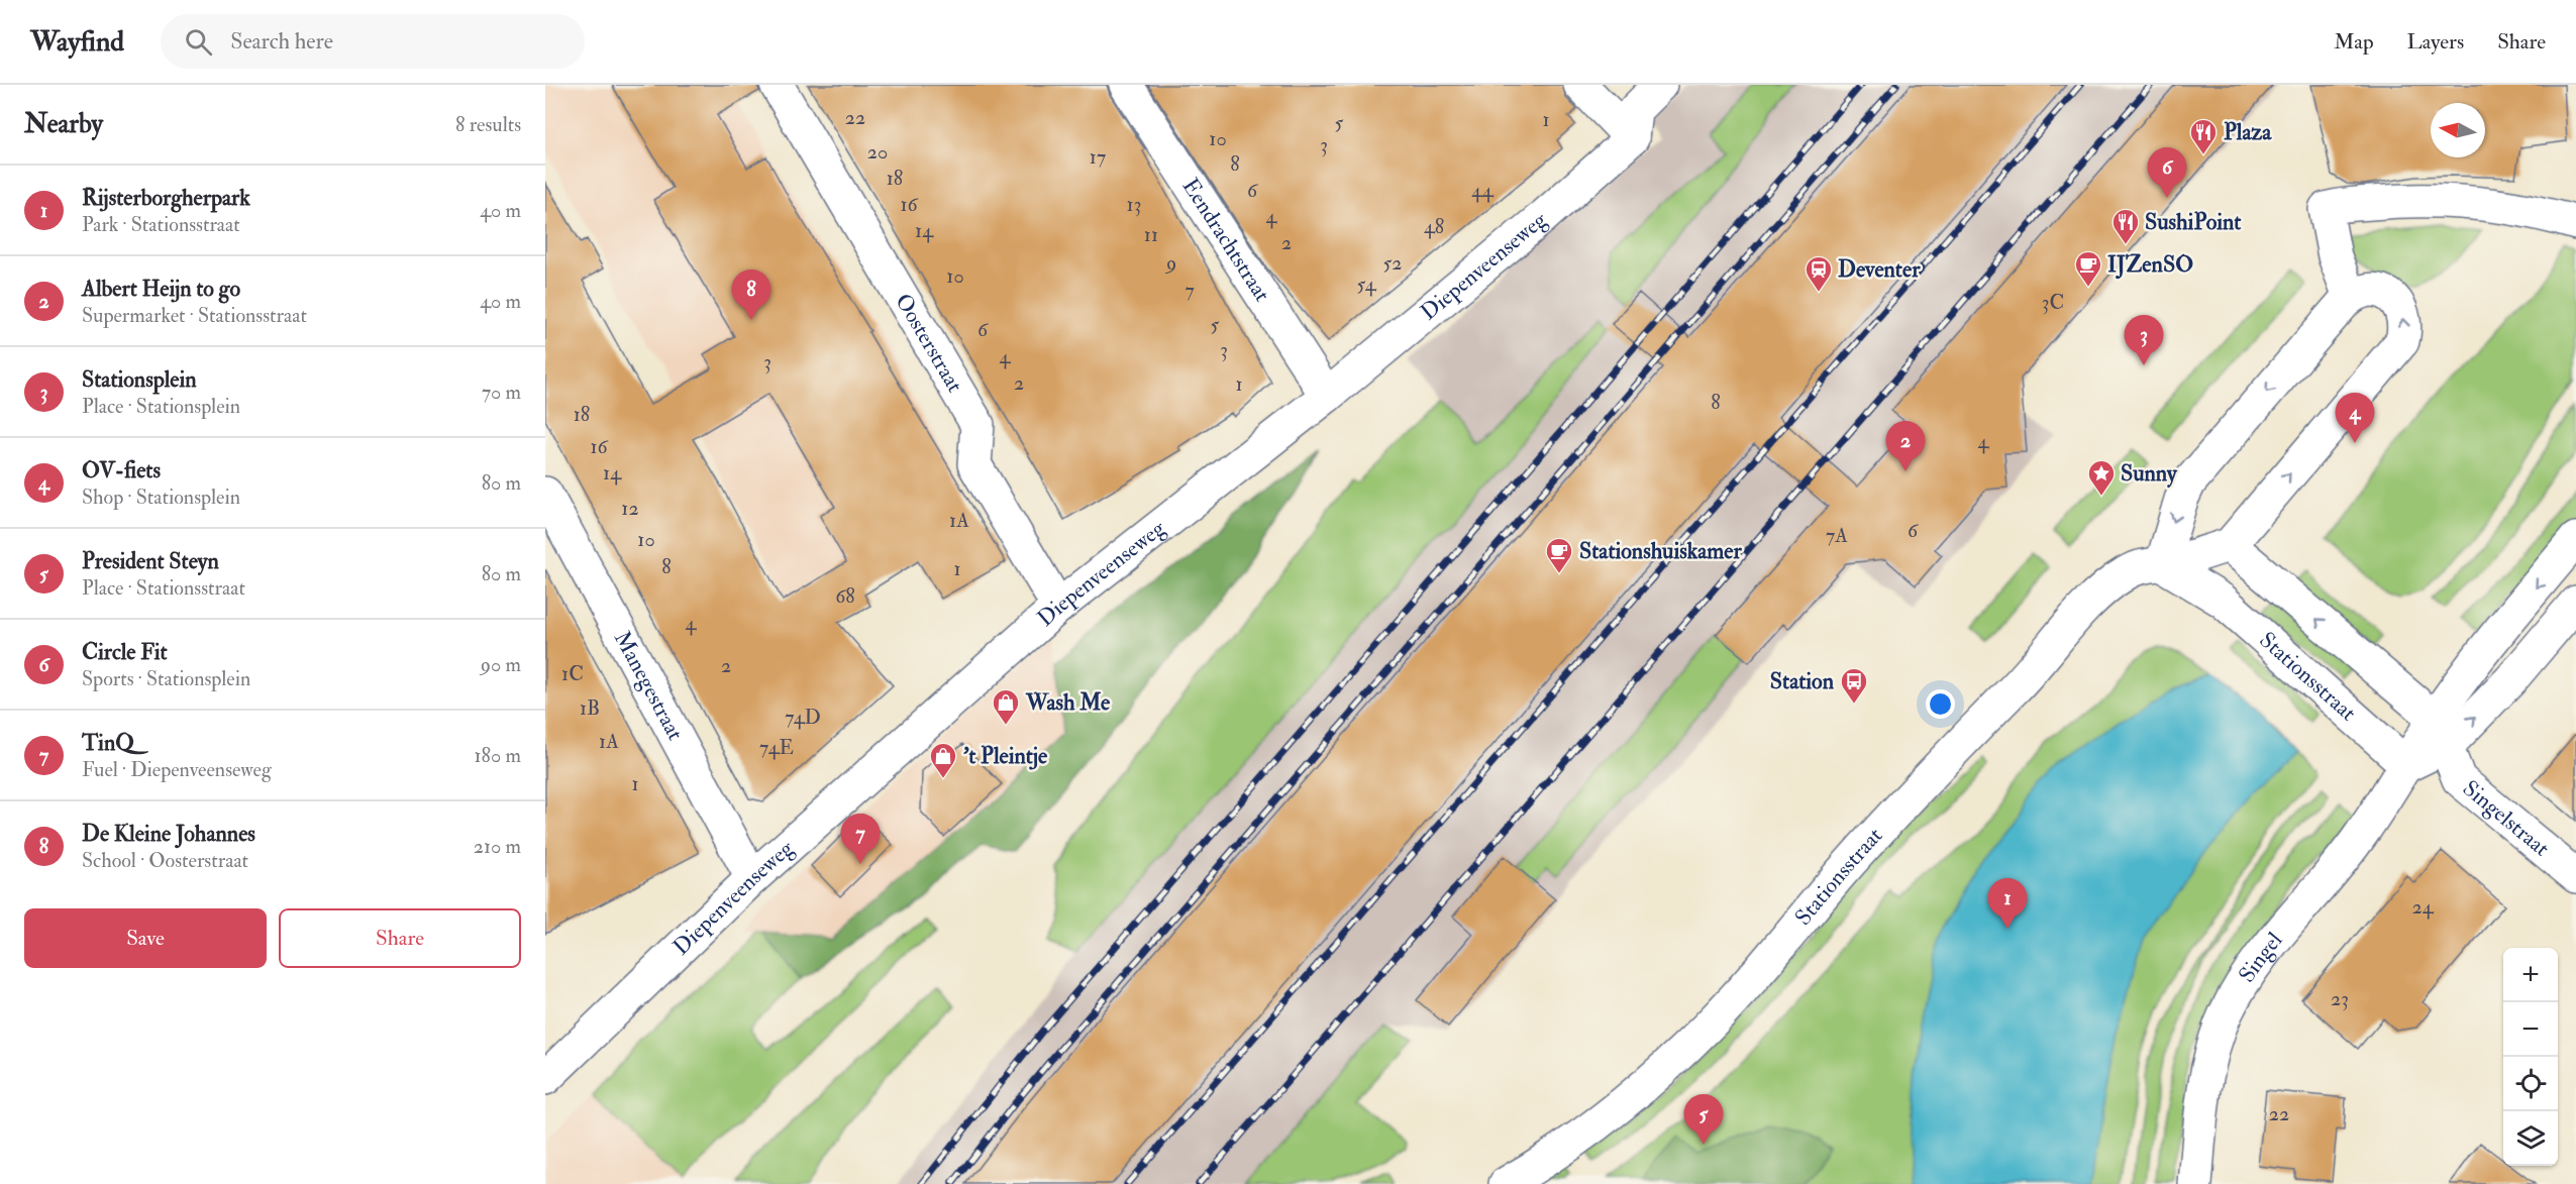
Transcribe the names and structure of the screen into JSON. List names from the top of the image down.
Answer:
{
  "streets": {
    "street": [
      "Eendrachtstraat",
      "Diepenveenseweg",
      "Oosterstraat",
      "Stationsstraat",
      "Manegestraat",
      "Singelstraat",
      "Singel"
    ]
  },
  "crossings": [
    ["Eendrachtstraat", "Diepenveenseweg"],
    ["Diepenveenseweg", "Oosterstraat"],
    ["Diepenveenseweg", "Manegestraat"],
    ["Stationsstraat", "Singelstraat"],
    ["Stationsstraat", "Singel"],
    ["Singelstraat", "Singel"]
  ],
  "places": {
    "restaurant": ["Plaza", "SushiPoint"],
    "cafe": ["IJZenSO", "Stationshuiskamer"],
    "station": ["Deventer"],
    "place": ["Sunny"],
    "bus stop": ["Station"],
    "shop": ["Wash Me", "'t Pleintje"]
  },
  "house_numbers": [
    "22",
    "1",
    "5",
    "10",
    "3",
    "20",
    "17",
    "8",
    "18",
    "6",
    "44",
    "16",
    "13",
    "4",
    "48",
    "14",
    "11",
    "2",
    "9",
    "52",
    "10",
    "54",
    "7",
    "3C",
    "5",
    "6",
    "3",
    "4",
    "3",
    "2",
    "1",
    "8",
    "18",
    "4",
    "16",
    "14",
    "12",
    "1A",
    "6",
    "7A",
    "10",
    "8",
    "1",
    "68",
    "4",
    "2",
    "1C",
    "1B",
    "74D",
    "1A",
    "74E",
    "1",
    "24",
    "23",
    "22"
  ],
  "north": "left",
  "page": {
    "header": "Wayfind",
    "search": "Search here",
    "nav": ["Map", "Layers", "Share"],
    "heading": ["Nearby", "8 results"],
    "pins": [
      "6",
      "8",
      "3",
      "4",
      "2",
      "7",
      "1",
      "5"
    ],
    "list": [
      {
        "mark": "1",
        "name": "Rijsterborgherpark",
        "note": "Park · Stationsstraat",
        "value": "40 m"
      },
      {
        "mark": "2",
        "name": "Albert Heijn to go",
        "note": "Supermarket · Stationsstraat",
        "value": "40 m"
      },
      {
        "mark": "3",
        "name": "Stationsplein",
        "note": "Place · Stationsplein",
        "value": "70 m"
      },
      {
        "mark": "4",
        "name": "OV-fiets",
        "note": "Shop · Stationsplein",
        "value": "80 m"
      },
      {
        "mark": "5",
        "name": "President Steyn",
        "note": "Place · Stationsstraat",
        "value": "80 m"
      },
      {
        "mark": "6",
        "name": "Circle Fit",
        "note": "Sports · Stationsplein",
        "value": "90 m"
      },
      {
        "mark": "7",
        "name": "TinQ",
        "note": "Fuel · Diepenveenseweg",
        "value": "180 m"
      },
      {
        "mark": "8",
        "name": "De Kleine Johannes",
        "note": "School · Oosterstraat",
        "value": "210 m"
      }
    ],
    "buttons": ["Save", "Share"],
    "map_buttons": ["+", "−"]
  }
}
